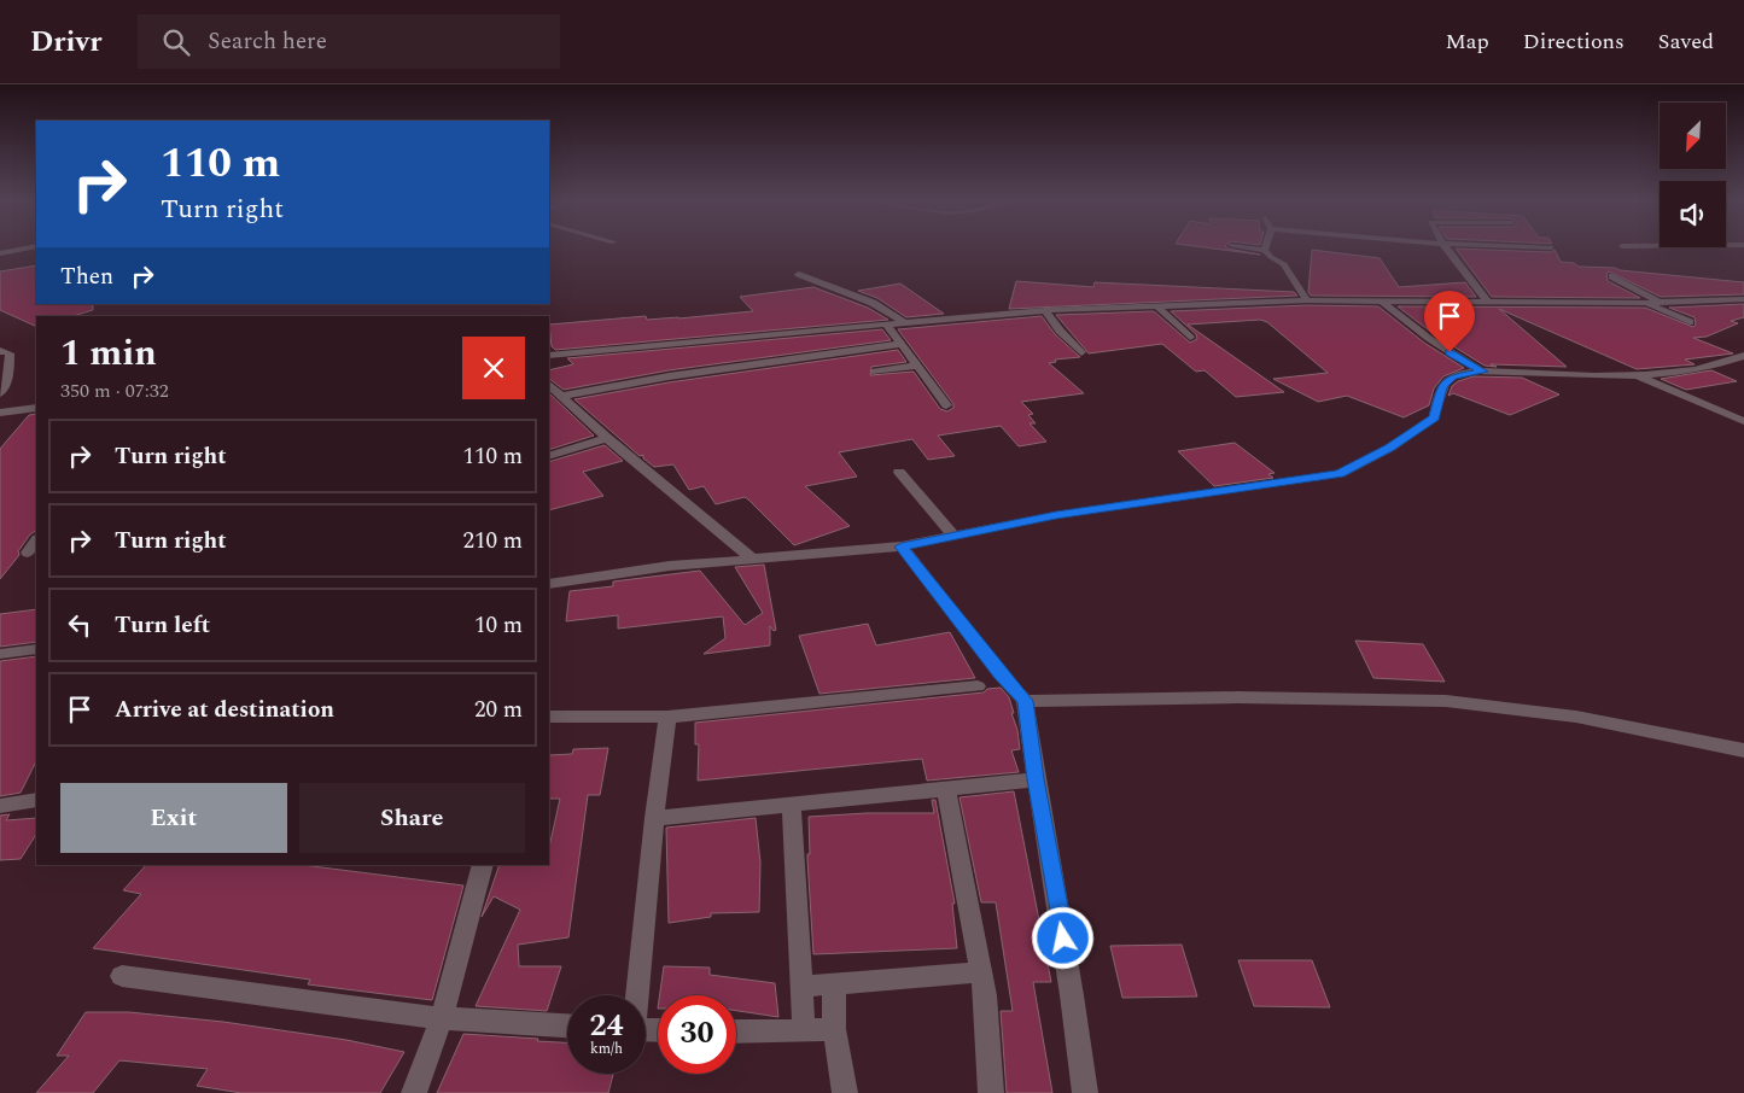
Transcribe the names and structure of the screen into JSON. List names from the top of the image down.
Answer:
{
  "north": "bottom left",
  "page": {
    "header": "Drivr",
    "search": "Search here",
    "nav": ["Map", "Directions", "Saved"],
    "turn": ["110 m", "Turn right"],
    "then": "Then",
    "heading": ["1 min", "350 m · 07:32"],
    "list": [
      {
        "name": "Turn right",
        "value": "110 m"
      },
      {
        "name": "Turn right",
        "value": "210 m"
      },
      {
        "name": "Turn left",
        "value": "10 m"
      },
      {
        "name": "Arrive at destination",
        "value": "20 m"
      }
    ],
    "buttons": ["Exit", "Share"],
    "speed": "24 km/h",
    "limit": "30"
  }
}
